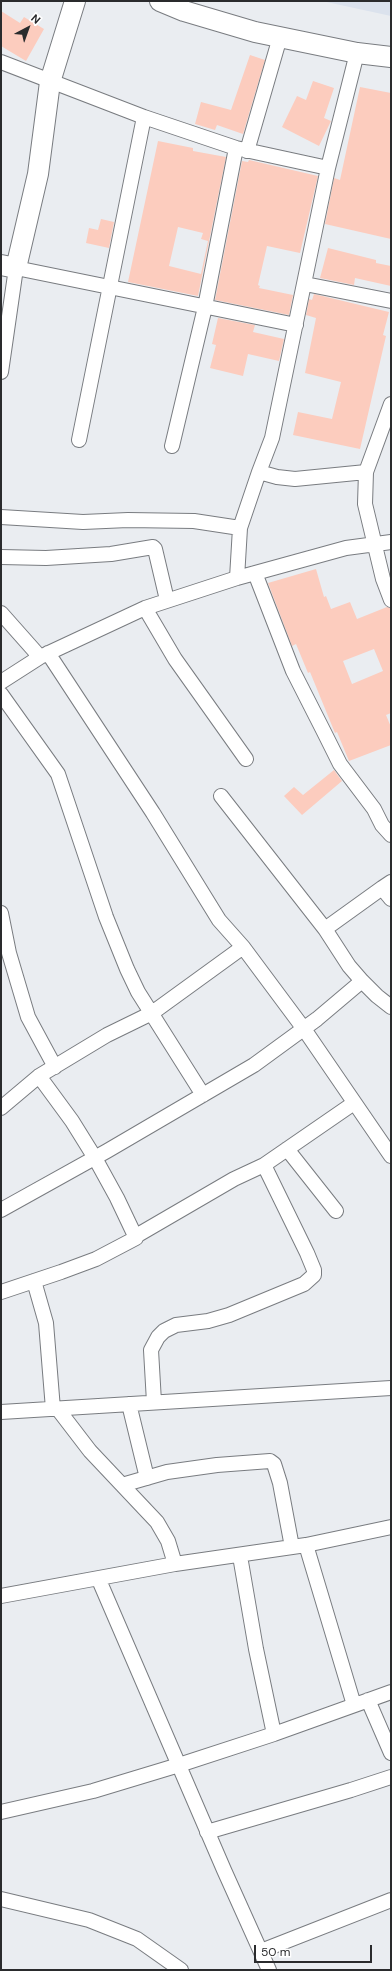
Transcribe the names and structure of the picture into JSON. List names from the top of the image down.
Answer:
{
  "scale_bar": "50 m",
  "north": "top right"
}
